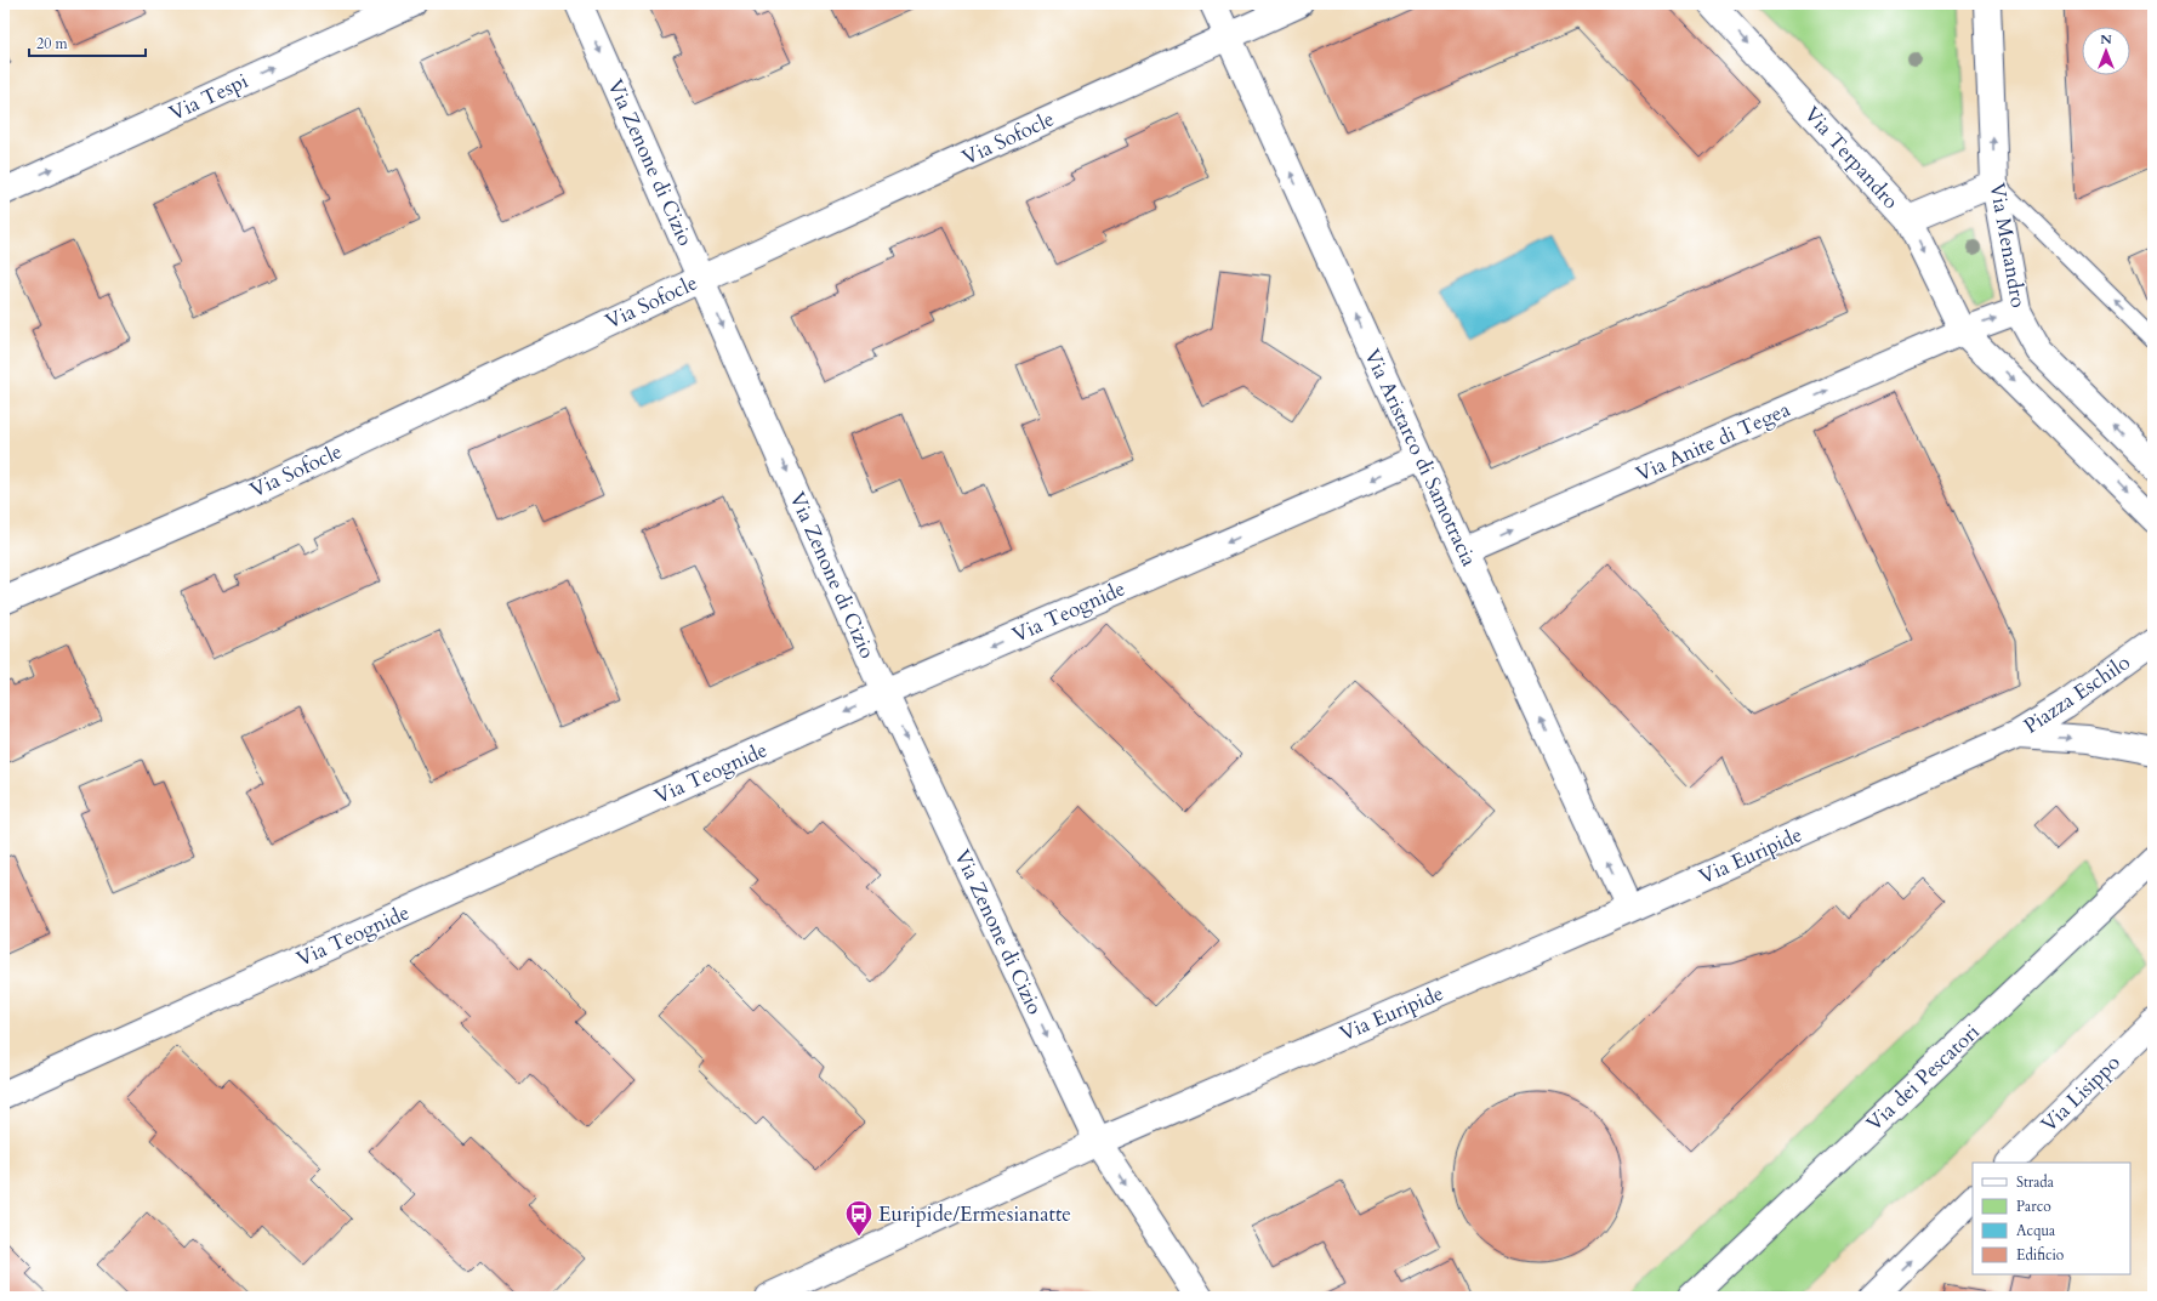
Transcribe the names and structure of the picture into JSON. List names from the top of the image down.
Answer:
{
  "streets": {
    "street": [
      "Via Tespi",
      "Via Sofocle",
      "Via Terpandro",
      "Via Zenone di Cizio",
      "Via Menandro",
      "Via Anite di Tegea",
      "Via Aristarco di Samotracia",
      "Via Teognide",
      "Piazza Eschilo",
      "Via Euripide",
      "Via dei Pescatori",
      "Via Lisippo"
    ]
  },
  "crossings": [
    ["Via Sofocle", "Via Zenone di Cizio"],
    ["Via Sofocle", "Via Aristarco di Samotracia"],
    ["Via Terpandro", "Via Anite di Tegea"],
    ["Via Zenone di Cizio", "Via Teognide"],
    ["Via Zenone di Cizio", "Via Euripide"],
    ["Via Anite di Tegea", "Via Aristarco di Samotracia"],
    ["Via Aristarco di Samotracia", "Via Teognide"],
    ["Via Aristarco di Samotracia", "Via Euripide"],
    ["Piazza Eschilo", "Via Euripide"]
  ],
  "one_way": [
    "Via Tespi",
    "Via Terpandro",
    "Via Zenone di Cizio",
    "Via Menandro",
    "Via Anite di Tegea",
    "Via Aristarco di Samotracia",
    "Via Teognide",
    "Piazza Eschilo"
  ],
  "places": {
    "bus stop": ["Euripide/Ermesianatte"]
  },
  "legend": [
    "Strada",
    "Parco",
    "Acqua",
    "Edificio"
  ],
  "scale_bar": "20 m",
  "north": "top"
}
